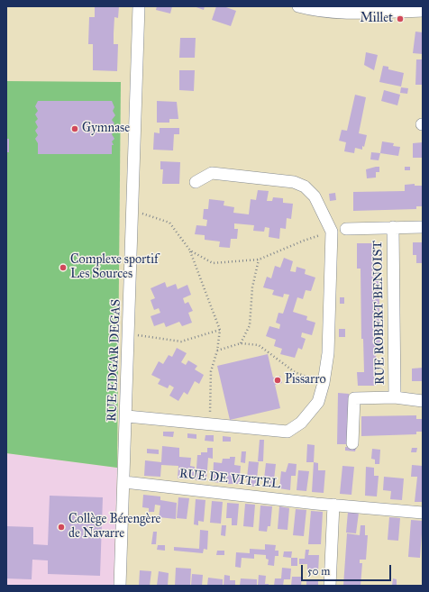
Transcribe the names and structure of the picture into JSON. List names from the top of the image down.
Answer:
{
  "streets": {
    "street": ["RUE ROBERT BENOIST", "RUE EDGAR DEGAS", "RUE DE VITTEL"]
  },
  "crossings": [
    ["RUE EDGAR DEGAS", "RUE DE VITTEL"]
  ],
  "places": [
    "Millet",
    "Gymnase",
    "Complexe sportif Les Sources",
    "Pissarro",
    "Collège Bérengère de Navarre"
  ],
  "scale_bar": "50 m"
}
